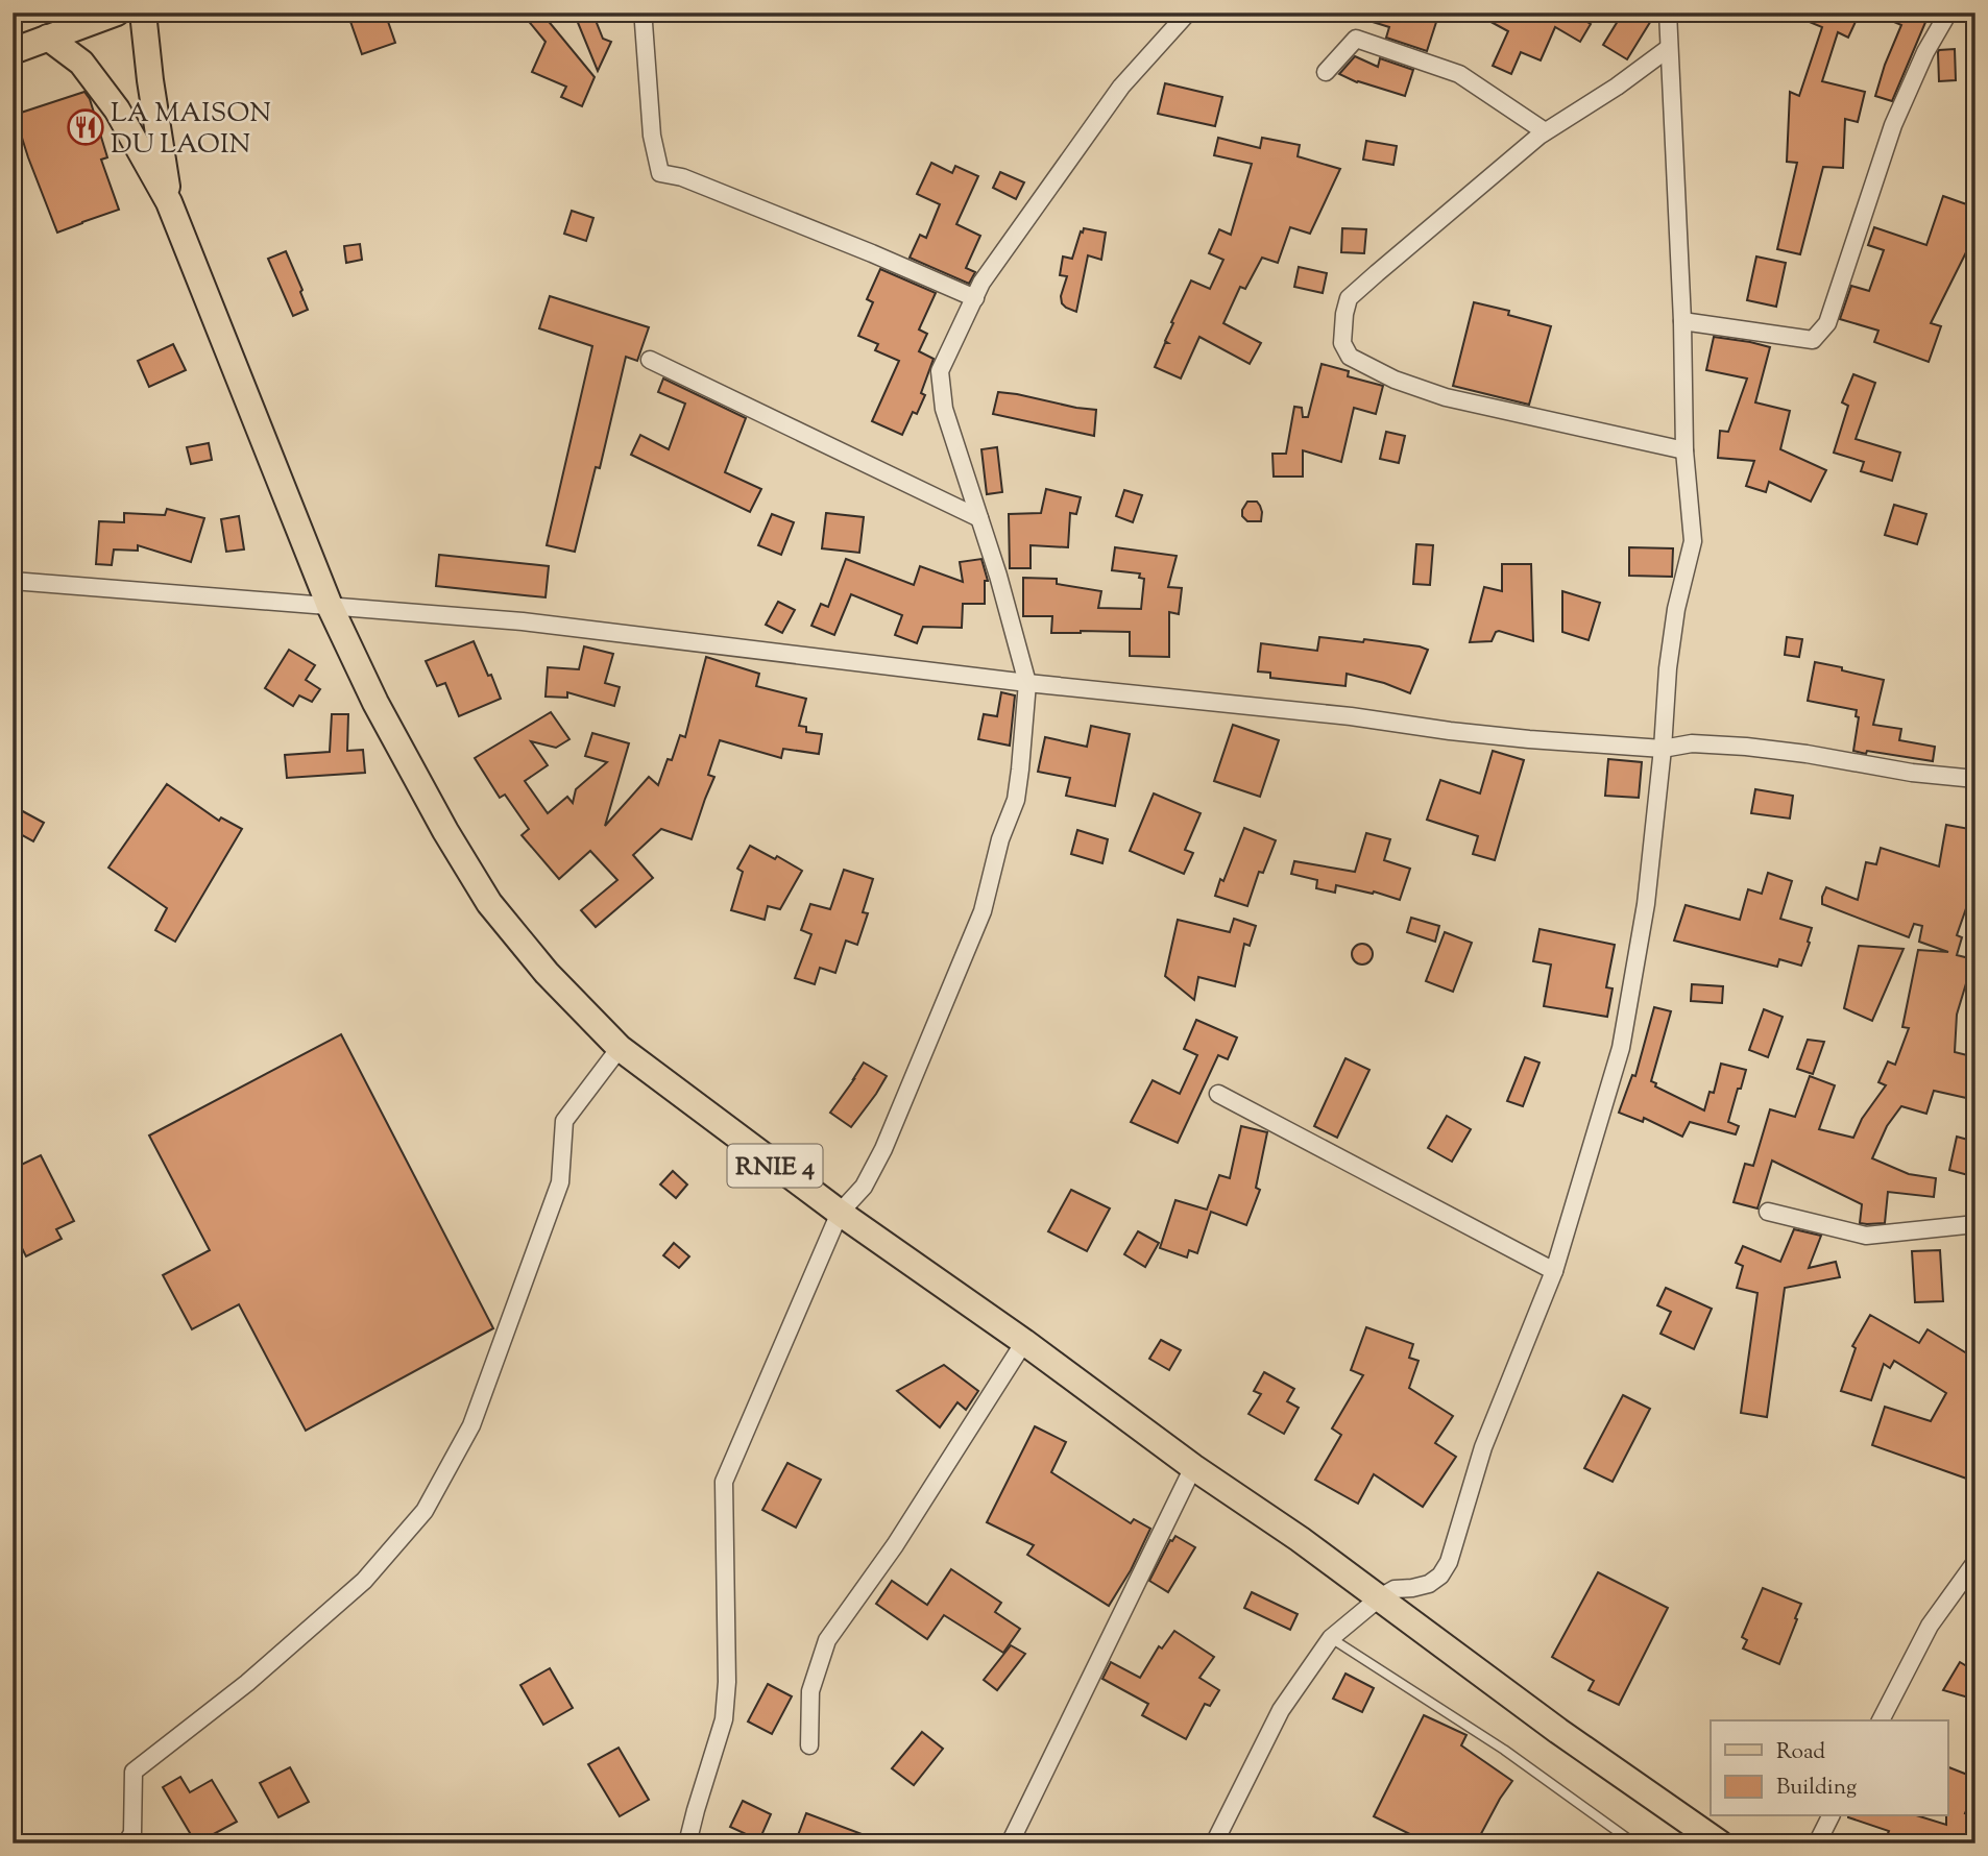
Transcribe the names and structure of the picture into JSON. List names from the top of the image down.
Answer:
{
  "streets": {
    "main road": ["RNIE 4"]
  },
  "places": {
    "restaurant": ["LA MAISON DU LAOIN"]
  },
  "legend": ["Road", "Building"]
}
